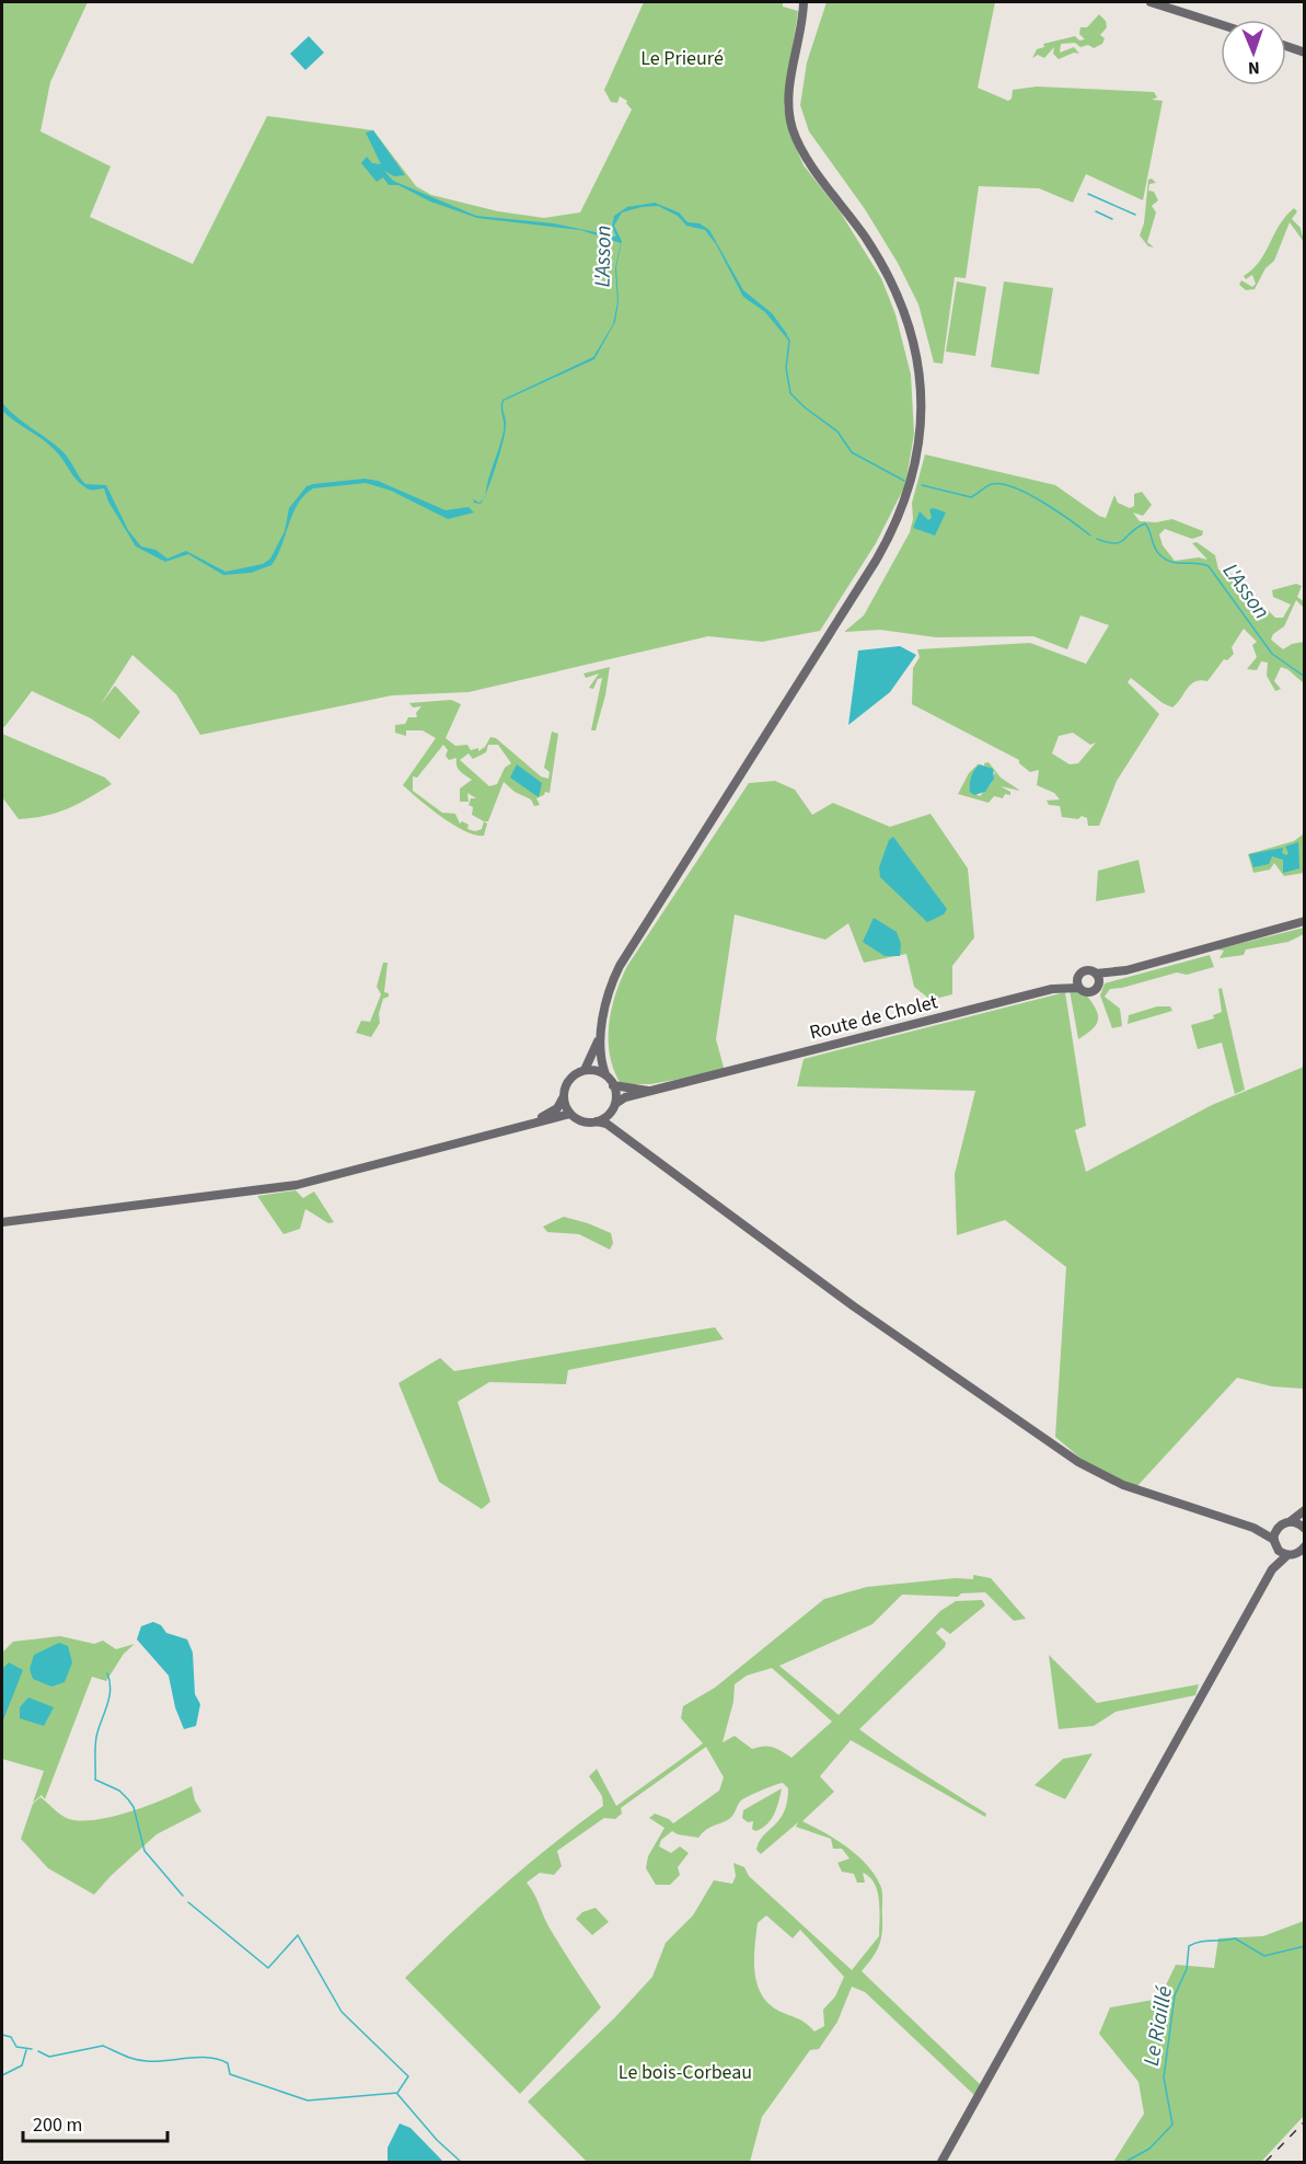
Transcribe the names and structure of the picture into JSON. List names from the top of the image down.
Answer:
{
  "streets": {
    "main road": ["Route de Cholet"]
  },
  "water": ["L'Asson", "Le Riaillé"],
  "parks": ["Le Prieuré", "Le bois-Corbeau"],
  "scale_bar": "200 m",
  "north": "bottom"
}
